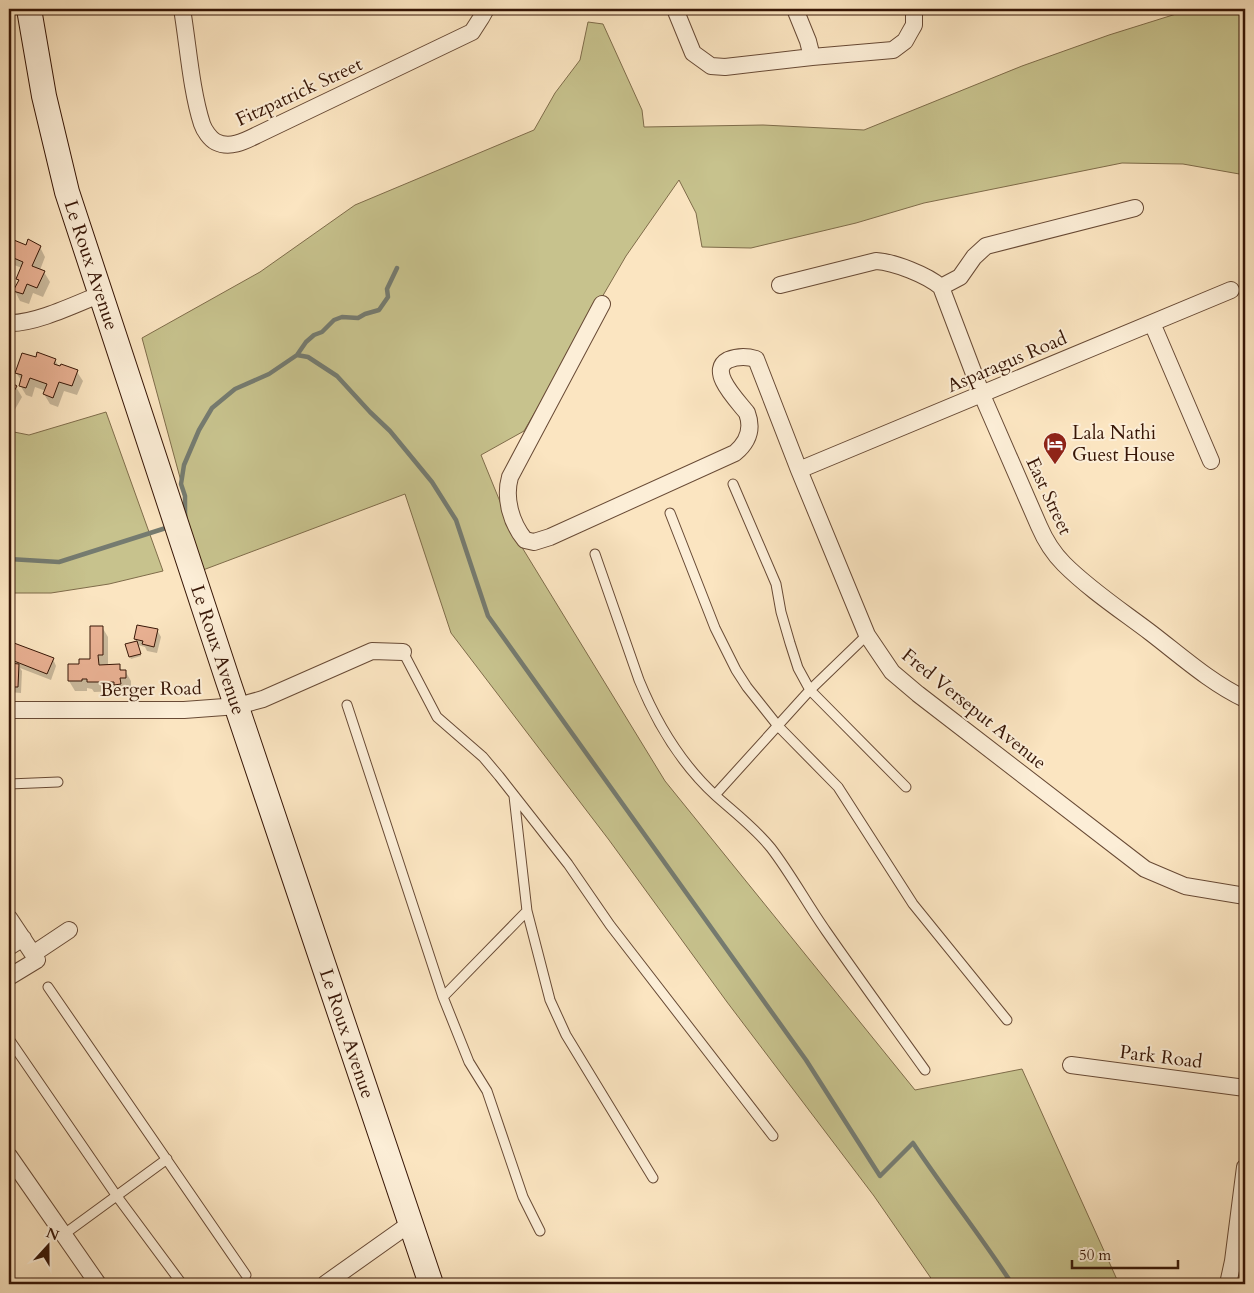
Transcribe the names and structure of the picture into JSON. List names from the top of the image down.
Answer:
{
  "streets": {
    "main road": ["Le Roux Avenue"],
    "street": [
      "Fitzpatrick Street",
      "Asparagus Road",
      "East Street",
      "Berger Road",
      "Fred Verseput Avenue",
      "Park Road"
    ]
  },
  "crossings": [
    ["Le Roux Avenue", "Berger Road"],
    ["Asparagus Road", "East Street"],
    ["Asparagus Road", "Fred Verseput Avenue"]
  ],
  "places": {
    "hotel": ["Lala Nathi Guest House"]
  },
  "scale_bar": "50 m",
  "north": "top"
}
